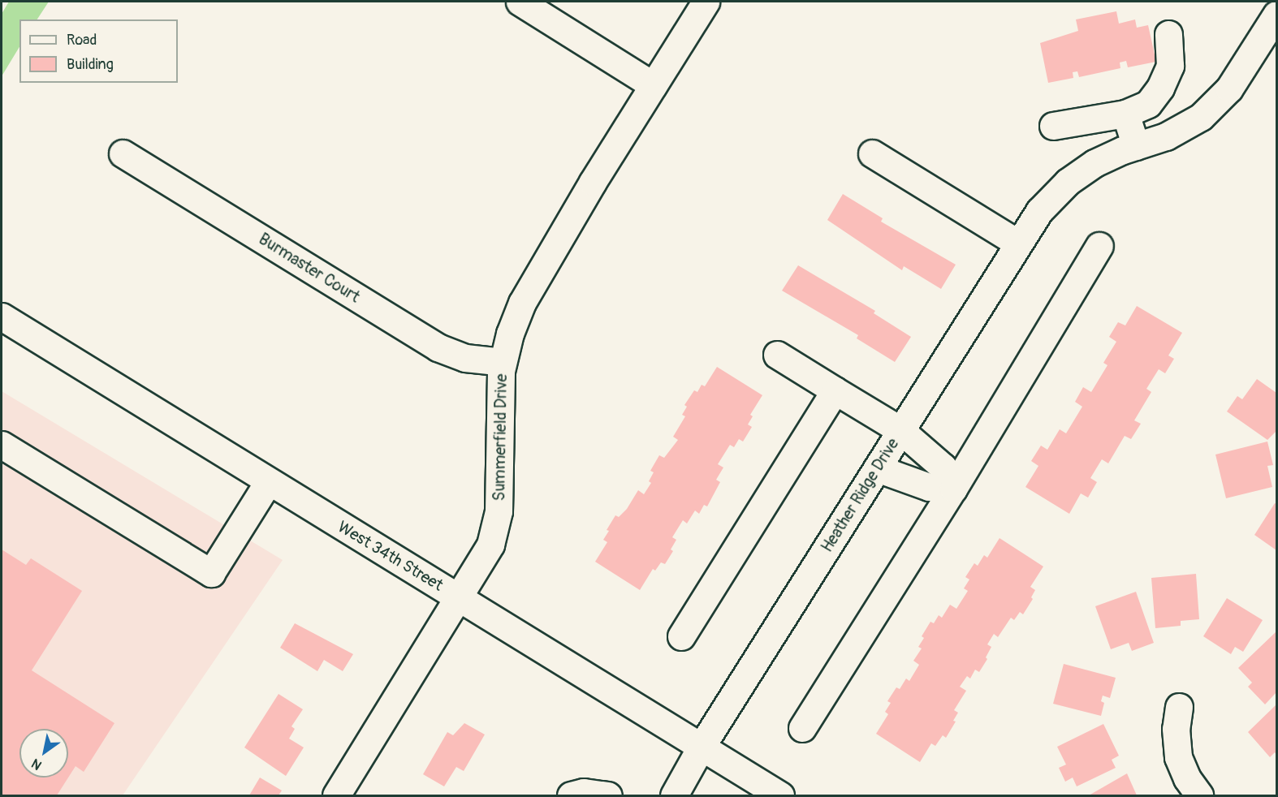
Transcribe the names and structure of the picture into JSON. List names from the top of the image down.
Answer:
{
  "streets": {
    "street": [
      "Burmaster Court",
      "Summerfield Drive",
      "Heather Ridge Drive",
      "West 34th Street"
    ]
  },
  "crossings": [
    ["Burmaster Court", "Summerfield Drive"],
    ["Summerfield Drive", "West 34th Street"],
    ["Heather Ridge Drive", "West 34th Street"]
  ],
  "legend": ["Road", "Building"],
  "north": "bottom left"
}
